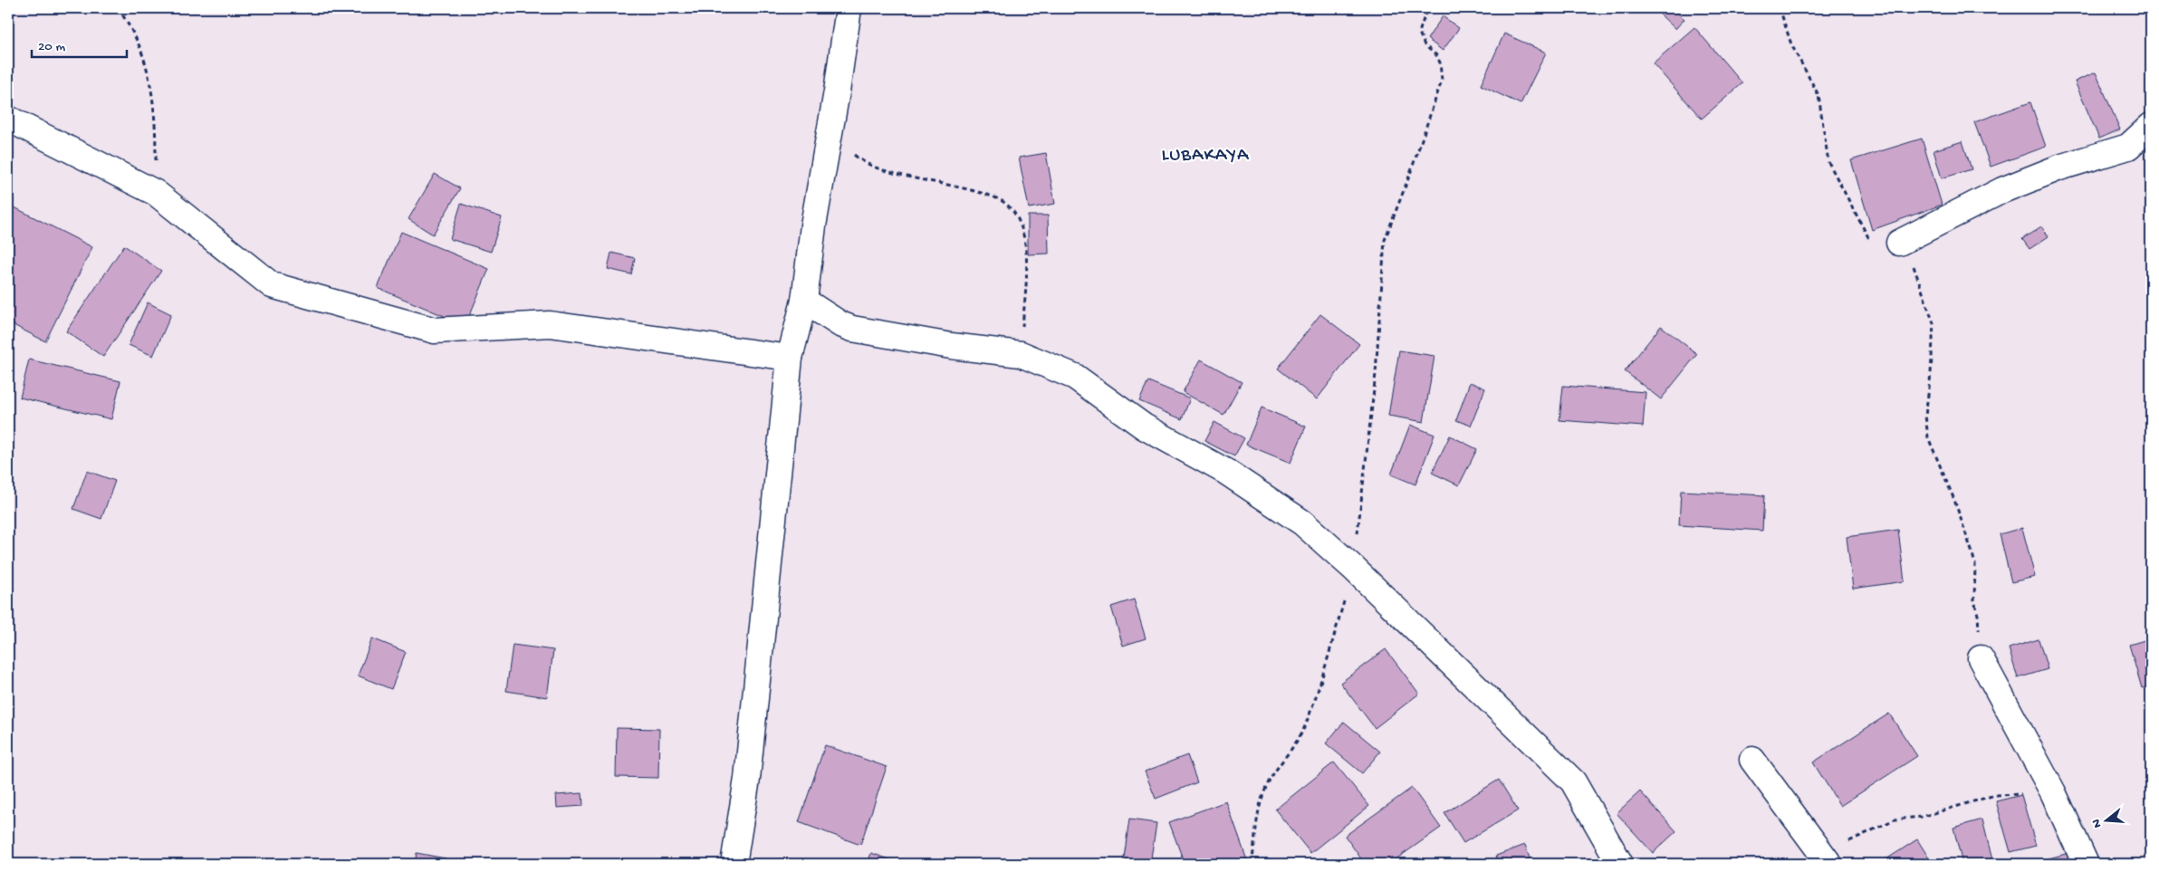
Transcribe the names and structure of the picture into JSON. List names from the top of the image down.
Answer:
{
  "districts": ["LUBAKAYA"],
  "scale_bar": "20 m",
  "north": "left"
}
